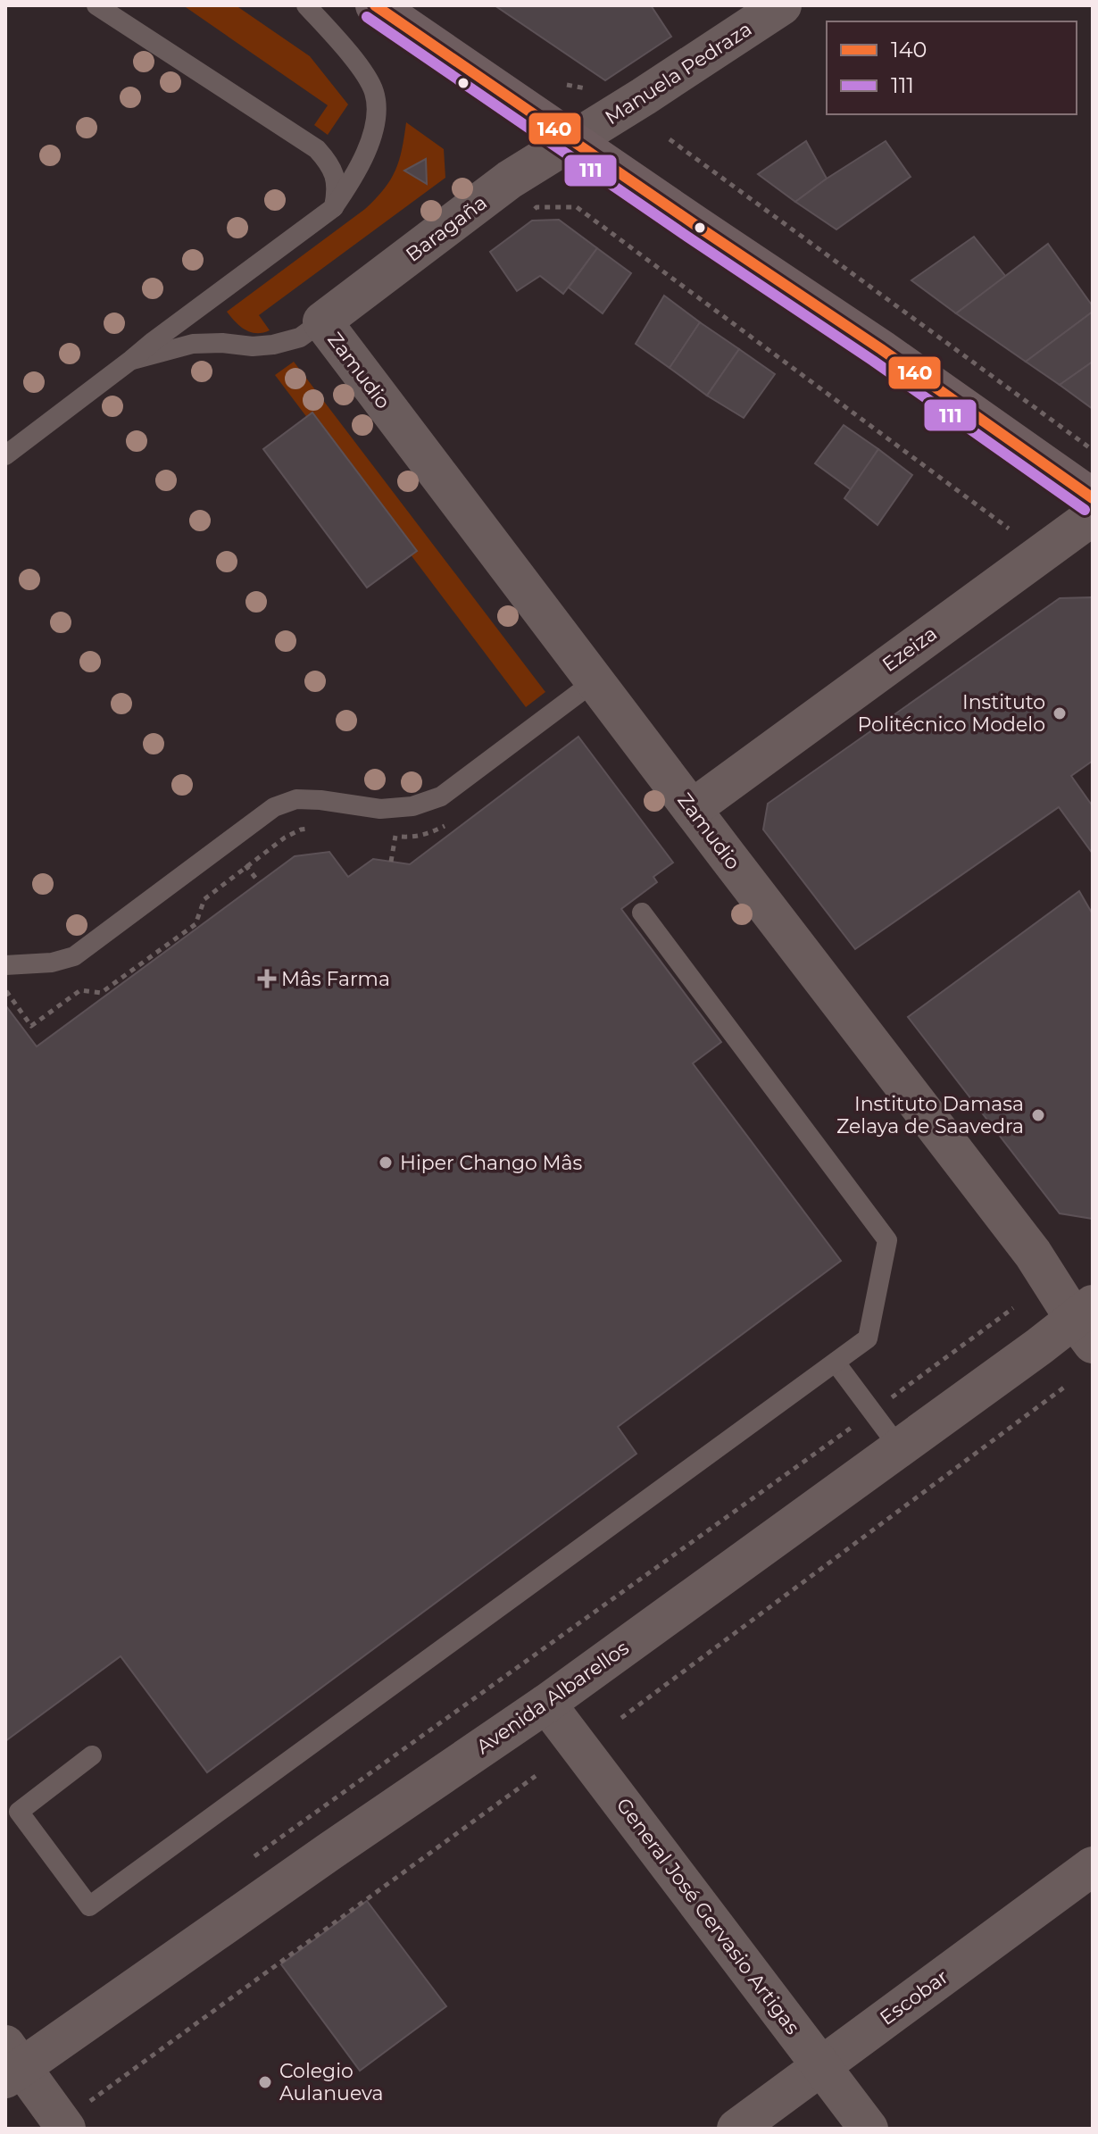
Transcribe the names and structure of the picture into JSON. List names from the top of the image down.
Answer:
{
  "streets": {
    "street": [
      "Manuela Pedraza",
      "Baragaña",
      "Zamudio",
      "Ezeiza",
      "Avenida Albarellos",
      "General José Gervasio Artigas",
      "Escobar"
    ]
  },
  "crossings": [
    ["Manuela Pedraza", "Baragaña"],
    ["Baragaña", "Zamudio"],
    ["Zamudio", "Ezeiza"],
    ["Zamudio", "Avenida Albarellos"],
    ["Avenida Albarellos", "General José Gervasio Artigas"],
    ["General José Gervasio Artigas", "Escobar"]
  ],
  "places": {
    "other": [
      "Instituto Politécnico Modelo",
      "Instituto Damasa Zelaya de Saavedra",
      "Hiper Chango Mâs",
      "Colegio Aulanueva"
    ],
    "health": ["Mâs Farma"]
  },
  "lines": ["transit line 140", "transit line 111"],
  "legend": ["140", "111"]
}
